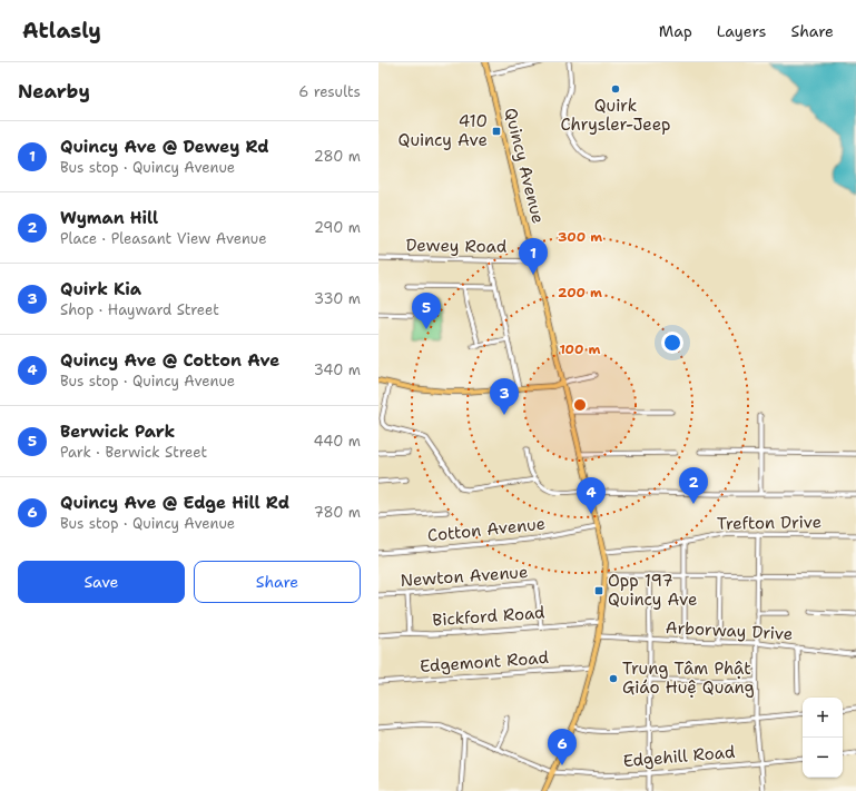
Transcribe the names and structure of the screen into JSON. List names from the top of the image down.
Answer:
{
  "streets": {
    "main road": ["Quincy Avenue"],
    "street": [
      "Dewey Road",
      "Trefton Drive",
      "Cotton Avenue",
      "Newton Avenue",
      "Bickford Road",
      "Arborway Drive",
      "Edgemont Road",
      "Edgehill Road"
    ]
  },
  "crossings": [
    ["Quincy Avenue", "Dewey Road"],
    ["Quincy Avenue", "Trefton Drive"],
    ["Quincy Avenue", "Cotton Avenue"],
    ["Quincy Avenue", "Bickford Road"],
    ["Quincy Avenue", "Arborway Drive"],
    ["Quincy Avenue", "Edgemont Road"],
    ["Quincy Avenue", "Edgehill Road"],
    ["Newton Avenue", "Bickford Road"]
  ],
  "places": {
    "other": ["Quirk Chrysler-Jeep", "Trung Tâm Phật Giáo Huệ Quang"],
    "transit": ["410 Quincy Ave", "Opp 197 Quincy Ave"]
  },
  "page": {
    "header": "Atlasly",
    "nav": ["Map", "Layers", "Share"],
    "heading": ["Nearby", "6 results"],
    "list": [
      {
        "mark": "1",
        "name": "Quincy Ave @ Dewey Rd",
        "note": "Bus stop · Quincy Avenue",
        "value": "280 m"
      },
      {
        "mark": "2",
        "name": "Wyman Hill",
        "note": "Place · Pleasant View Avenue",
        "value": "290 m"
      },
      {
        "mark": "3",
        "name": "Quirk Kia",
        "note": "Shop · Hayward Street",
        "value": "330 m"
      },
      {
        "mark": "4",
        "name": "Quincy Ave @ Cotton Ave",
        "note": "Bus stop · Quincy Avenue",
        "value": "340 m"
      },
      {
        "mark": "5",
        "name": "Berwick Park",
        "note": "Park · Berwick Street",
        "value": "440 m"
      },
      {
        "mark": "6",
        "name": "Quincy Ave @ Edge Hill Rd",
        "note": "Bus stop · Quincy Avenue",
        "value": "780 m"
      }
    ],
    "pins": [
      "1",
      "5",
      "3",
      "2",
      "4",
      "6"
    ],
    "buttons": ["Save", "Share"],
    "map_buttons": ["+", "−"]
  },
  "rings": ["300 m", "200 m", "100 m"]
}
